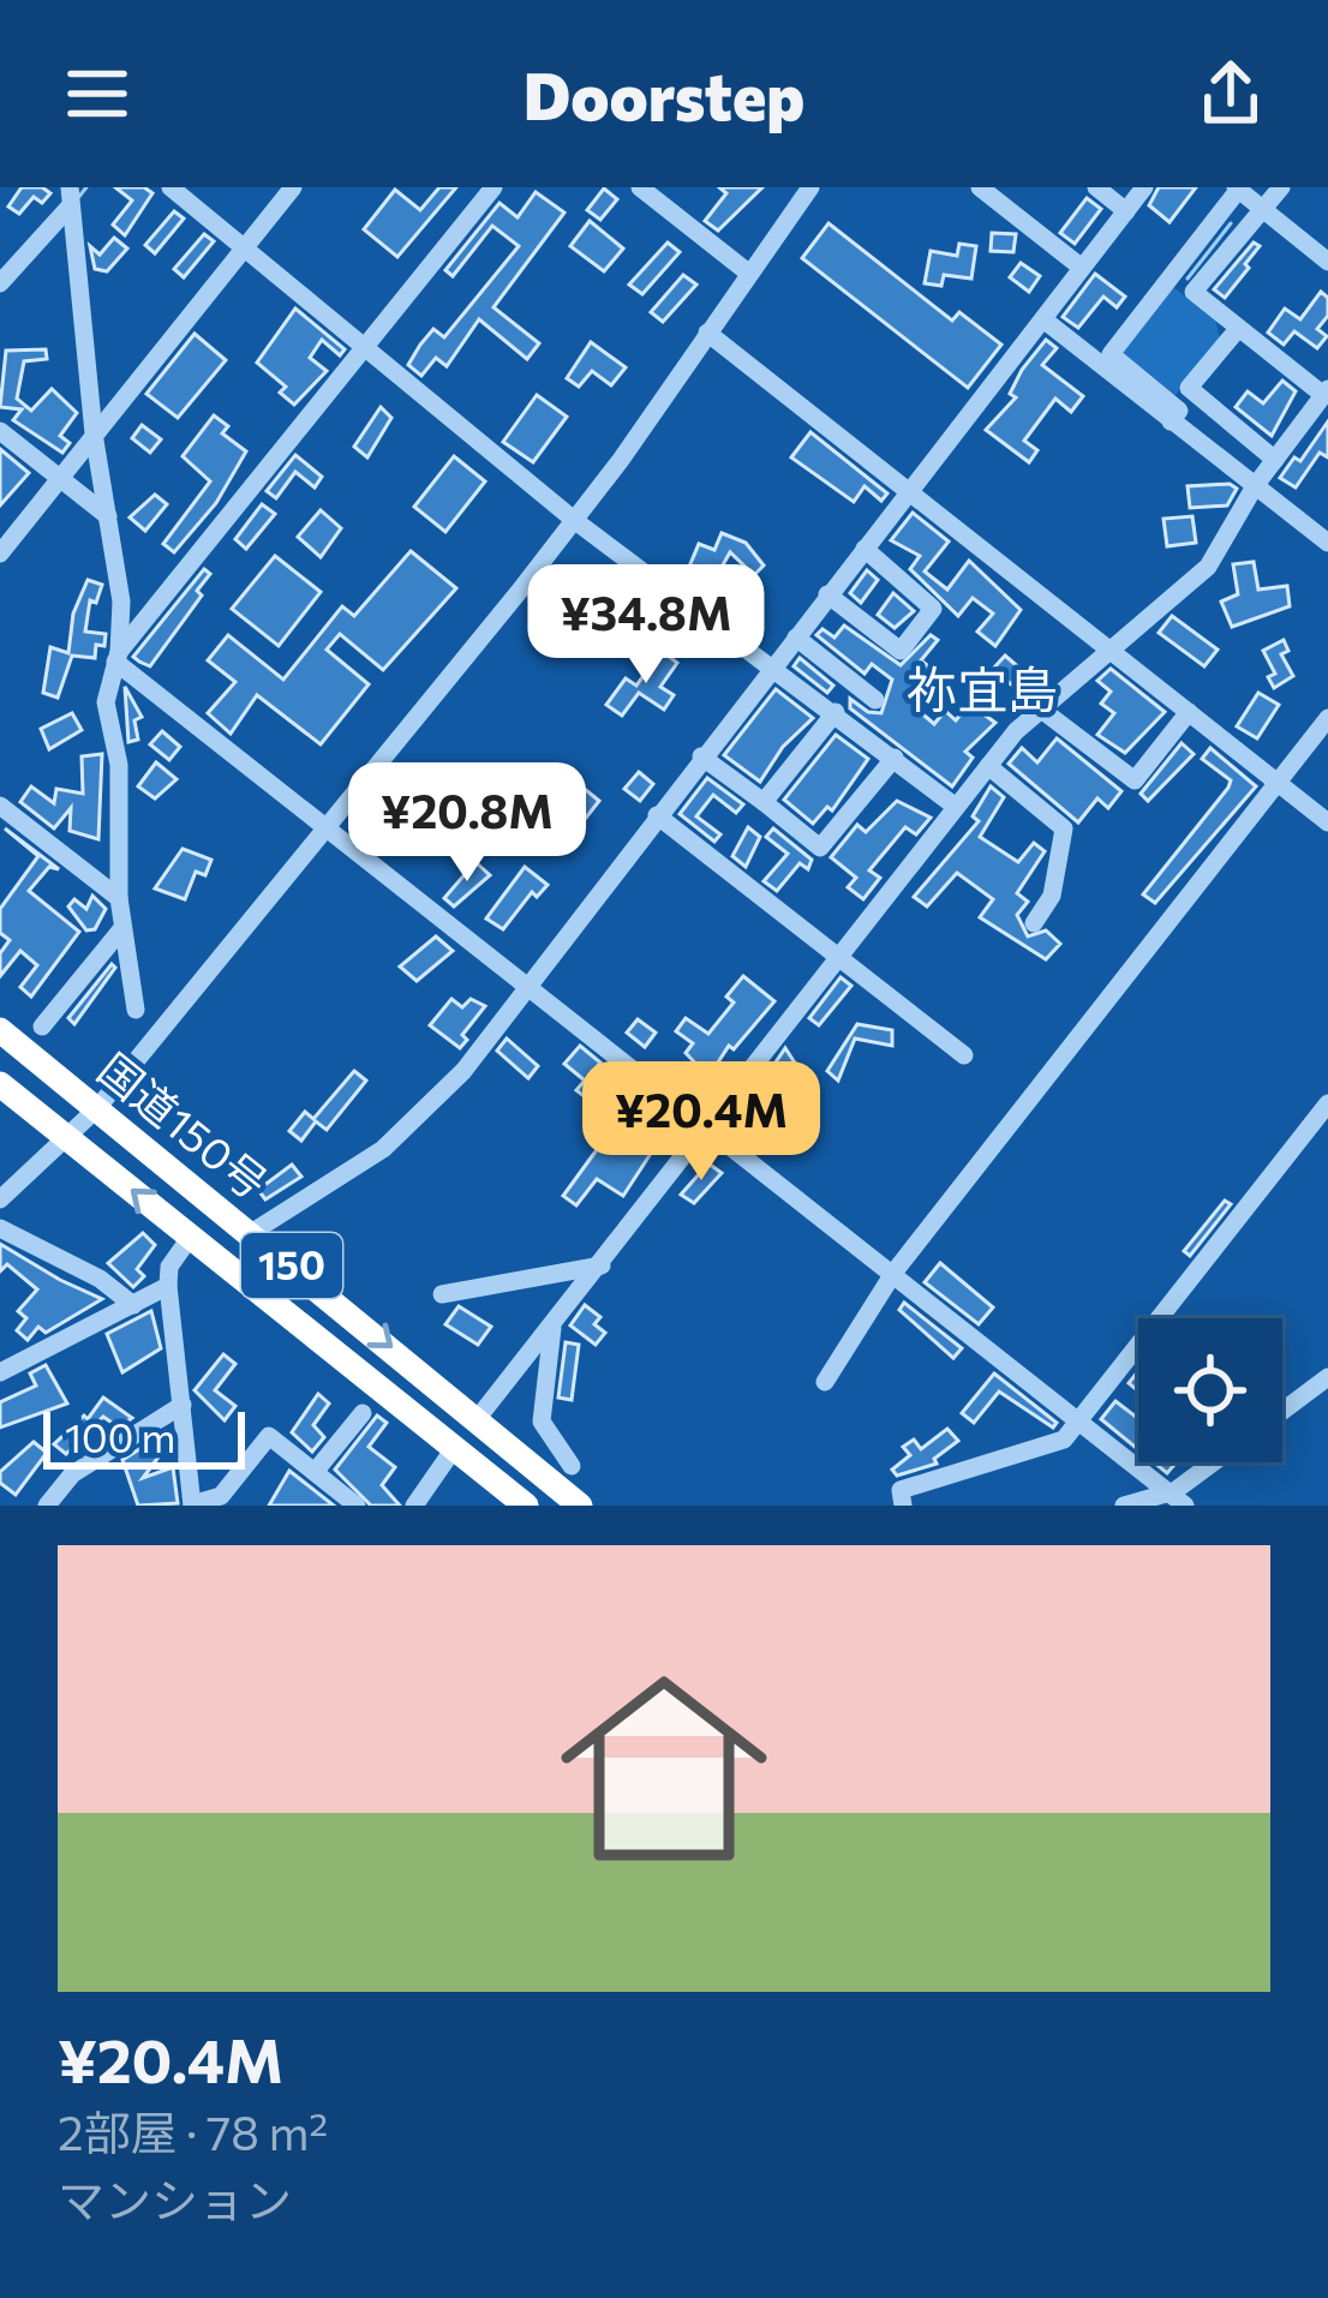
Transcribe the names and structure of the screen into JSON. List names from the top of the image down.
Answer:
{
  "streets": {
    "highway": ["国道150号", "150"]
  },
  "districts": ["祢宜島"],
  "scale_bar": "100 m",
  "page": {
    "header": "Doorstep",
    "price": ["¥34.8M", "¥20.8M", "¥20.4M"],
    "scale": "100 m",
    "list": [
      {
        "name": "¥20.4M",
        "note": "2部屋 · 78 m² · マンション"
      }
    ]
  }
}
